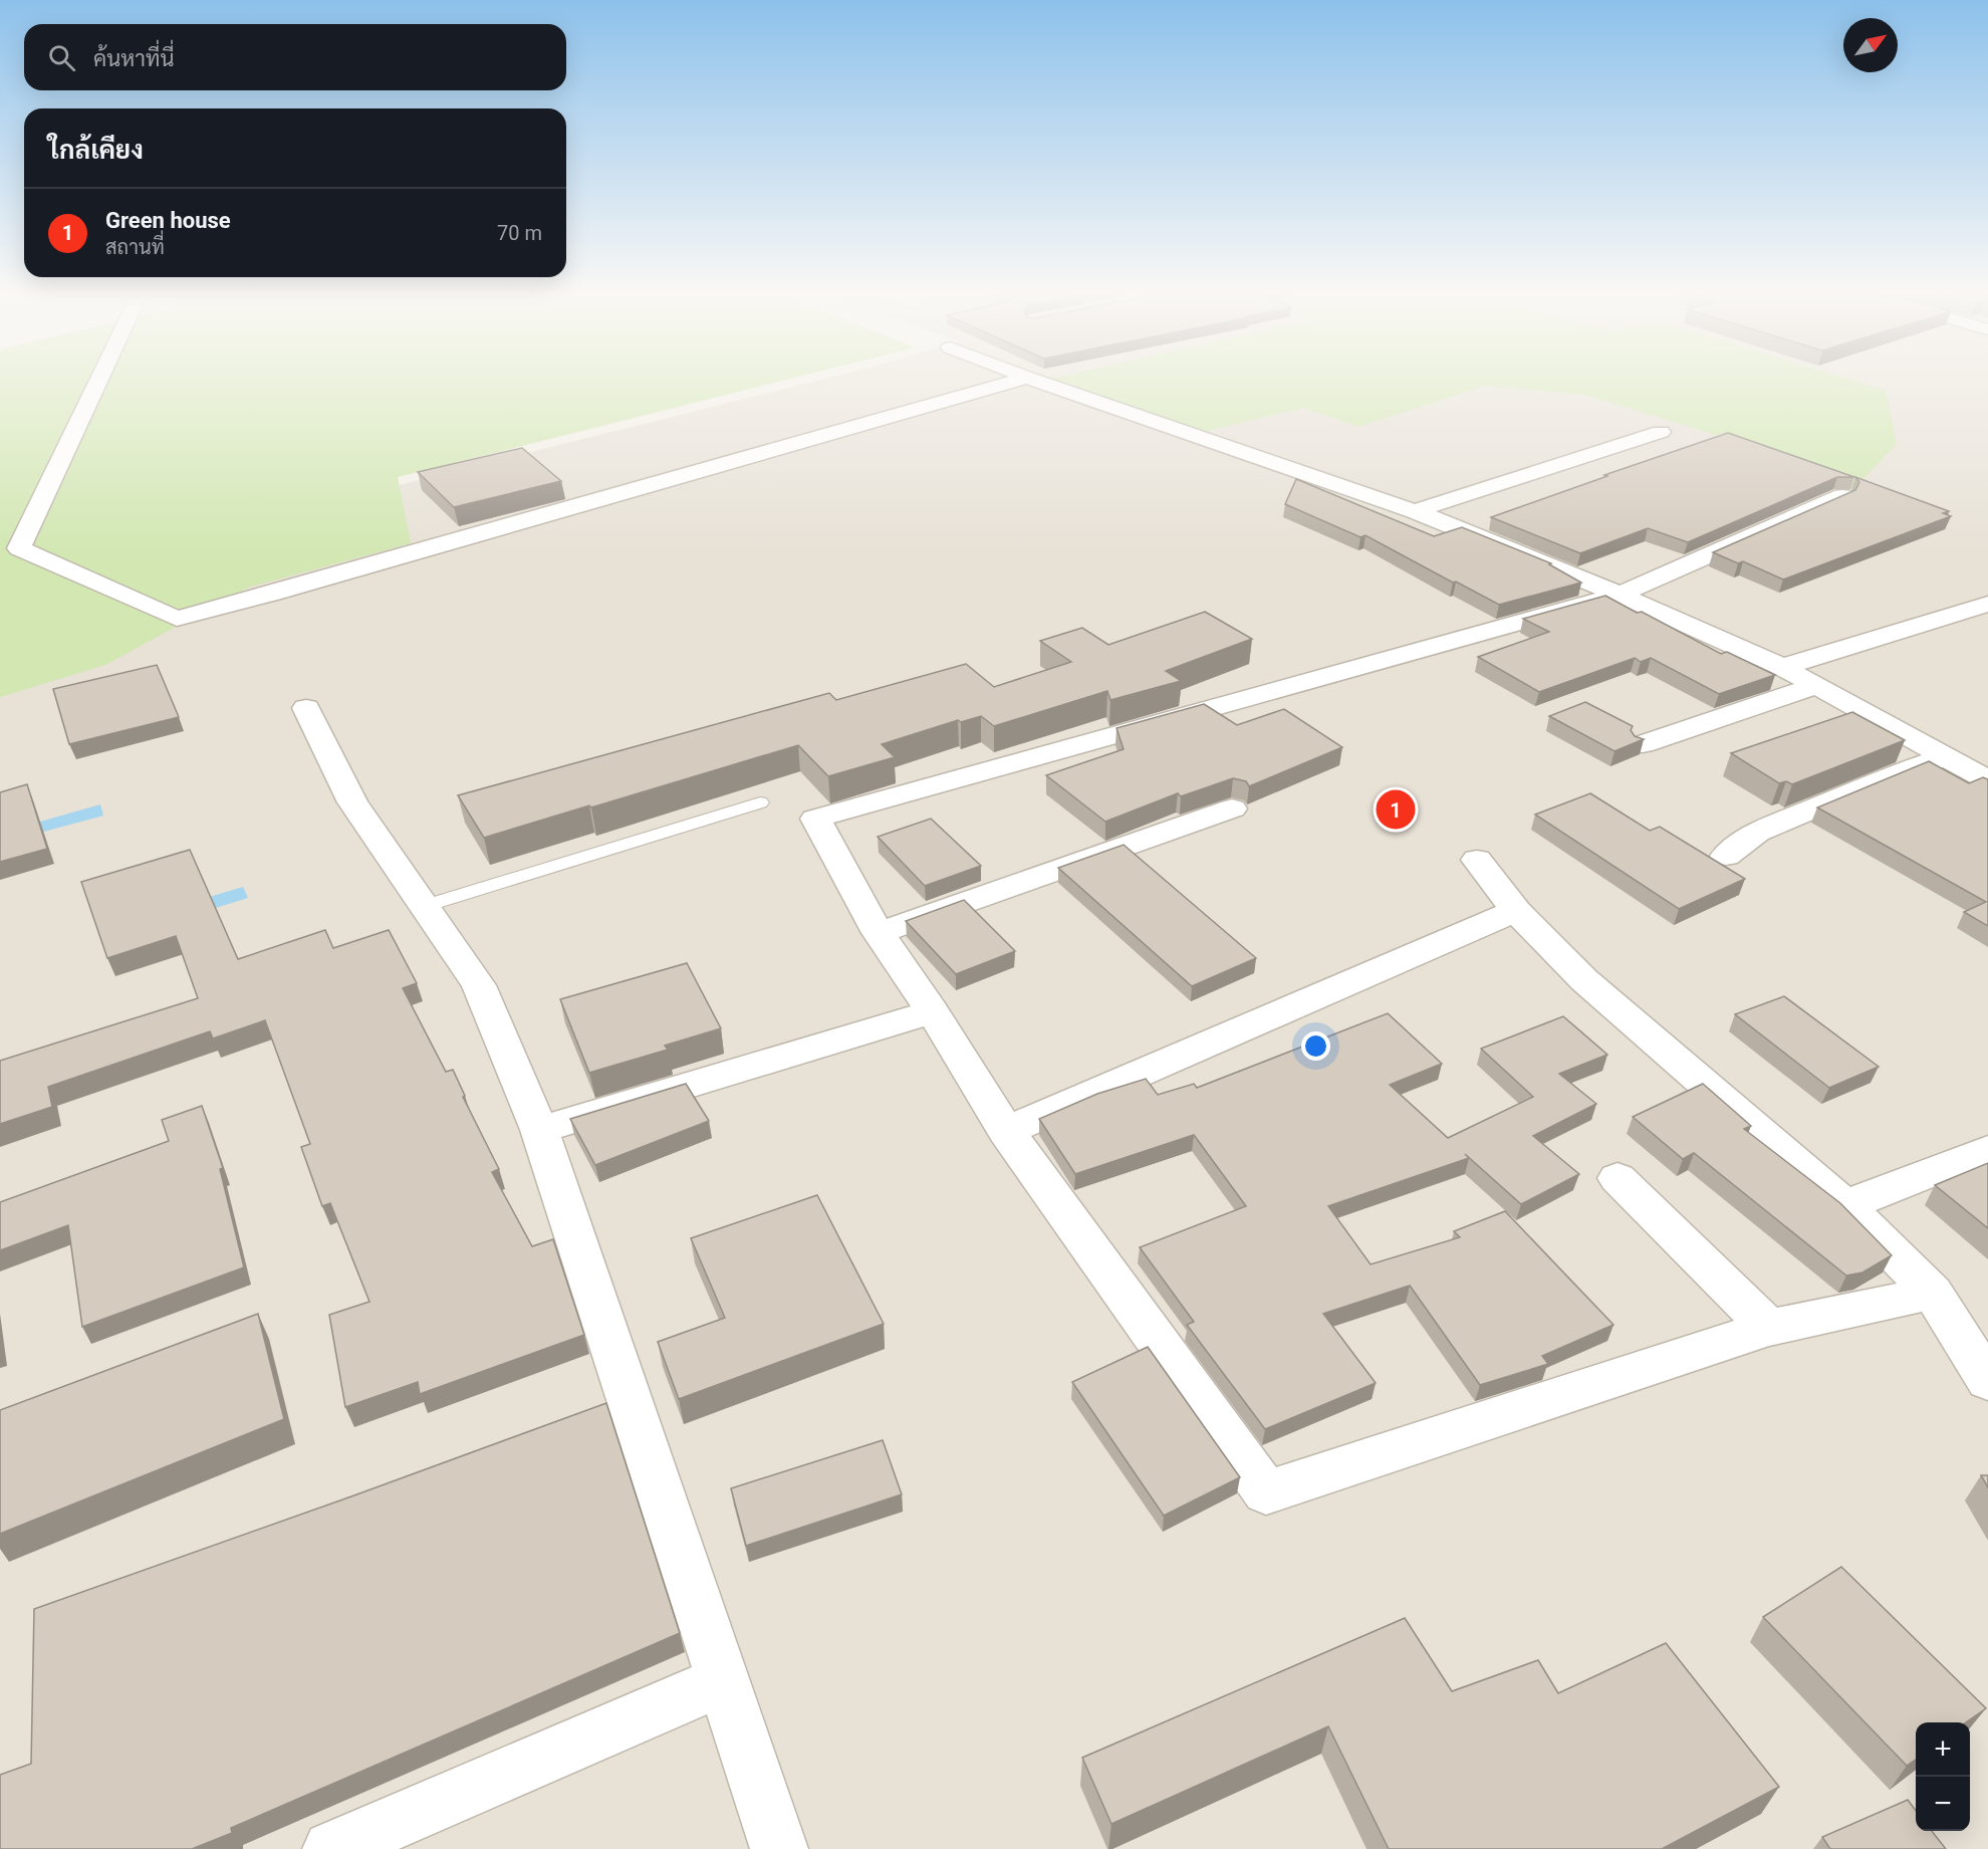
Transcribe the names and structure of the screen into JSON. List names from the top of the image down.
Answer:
{
  "north": "top right",
  "page": {
    "search": "ค้นหาที่นี่",
    "heading": "ใกล้เคียง",
    "list": [
      {
        "mark": "1",
        "name": "Green house",
        "note": "สถานที่",
        "value": "70 m"
      }
    ],
    "pins": "1",
    "map_buttons": ["+", "−"]
  }
}
